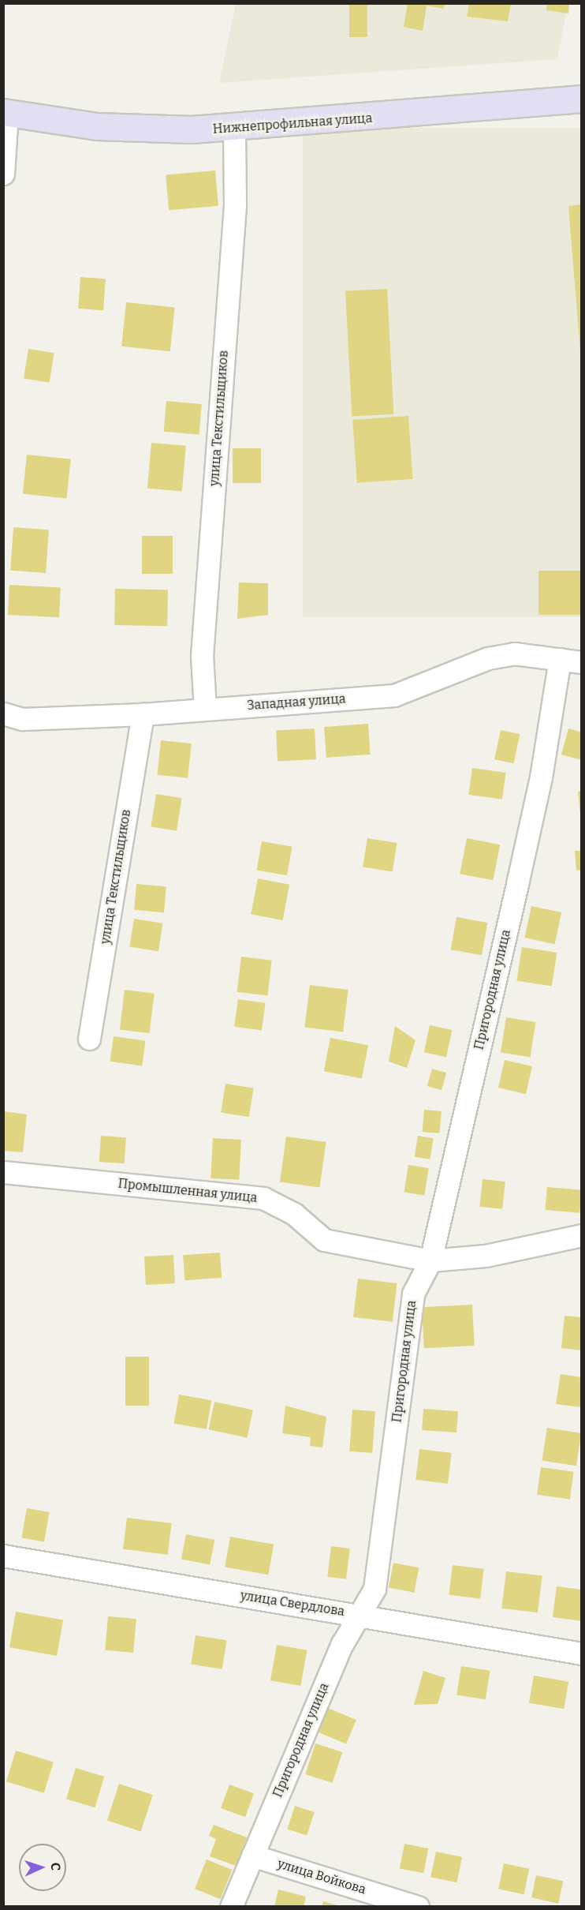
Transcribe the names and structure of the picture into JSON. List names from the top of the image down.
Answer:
{
  "streets": {
    "street": [
      "Нижнепрофильная улица",
      "улица Текстильщиков",
      "Западная улица",
      "Пригородная улица",
      "Промышленная улица",
      "улица Свердлова",
      "улица Войкова"
    ]
  },
  "crossings": [
    ["Нижнепрофильная улица", "улица Текстильщиков"],
    ["улица Текстильщиков", "Западная улица"],
    ["Западная улица", "Пригородная улица"],
    ["Пригородная улица", "Промышленная улица"],
    ["Пригородная улица", "улица Свердлова"],
    ["Пригородная улица", "улица Войкова"]
  ],
  "north": "right"
}
